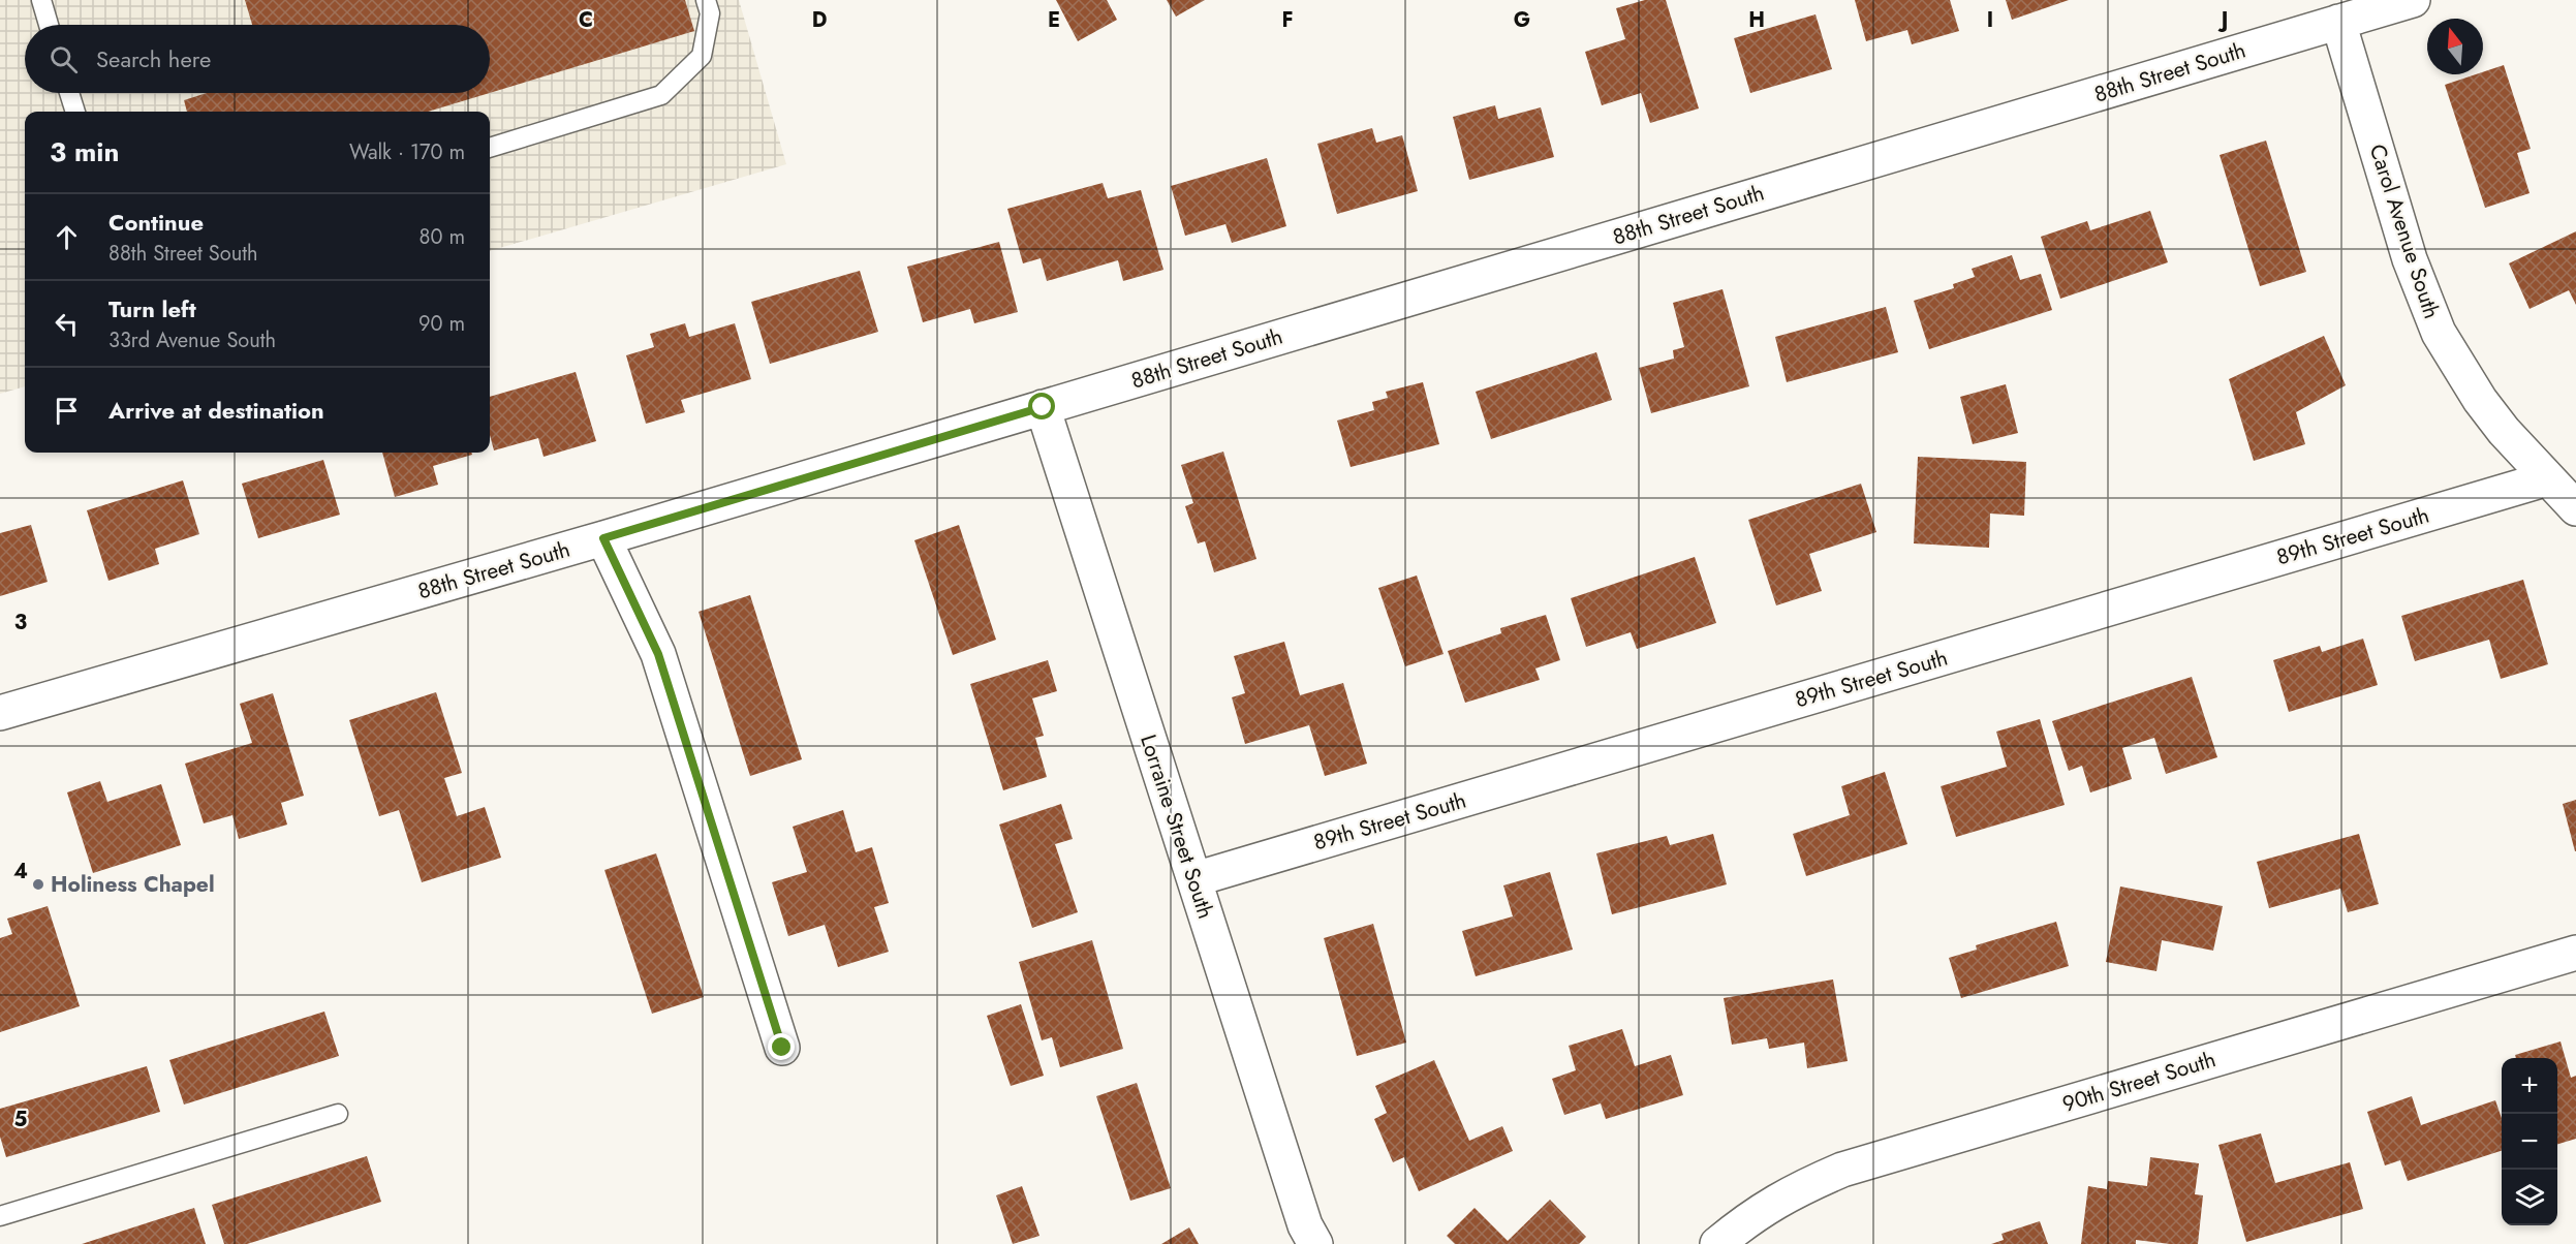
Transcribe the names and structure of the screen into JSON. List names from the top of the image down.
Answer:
{
  "streets": {
    "street": [
      "88th Street South",
      "Carol Avenue South",
      "89th Street South",
      "Lorraine Street South",
      "90th Street South"
    ]
  },
  "crossings": [
    ["88th Street South", "Carol Avenue South"],
    ["88th Street South", "Lorraine Street South"],
    ["Carol Avenue South", "89th Street South"],
    ["89th Street South", "Lorraine Street South"]
  ],
  "places": ["Holiness Chapel"],
  "north": "top",
  "page": {
    "search": "Search here",
    "heading": ["3 min", "Walk · 170 m"],
    "list": [
      ["Continue", "88th Street South", "80 m"],
      ["Turn left", "33rd Avenue South", "90 m"],
      "Arrive at destination"
    ],
    "map_buttons": ["+", "−"]
  },
  "grid": {
    "columns": [
      "C",
      "D",
      "E",
      "F",
      "G",
      "H",
      "I",
      "J"
    ],
    "rows": ["3", "4", "5"]
  }
}
